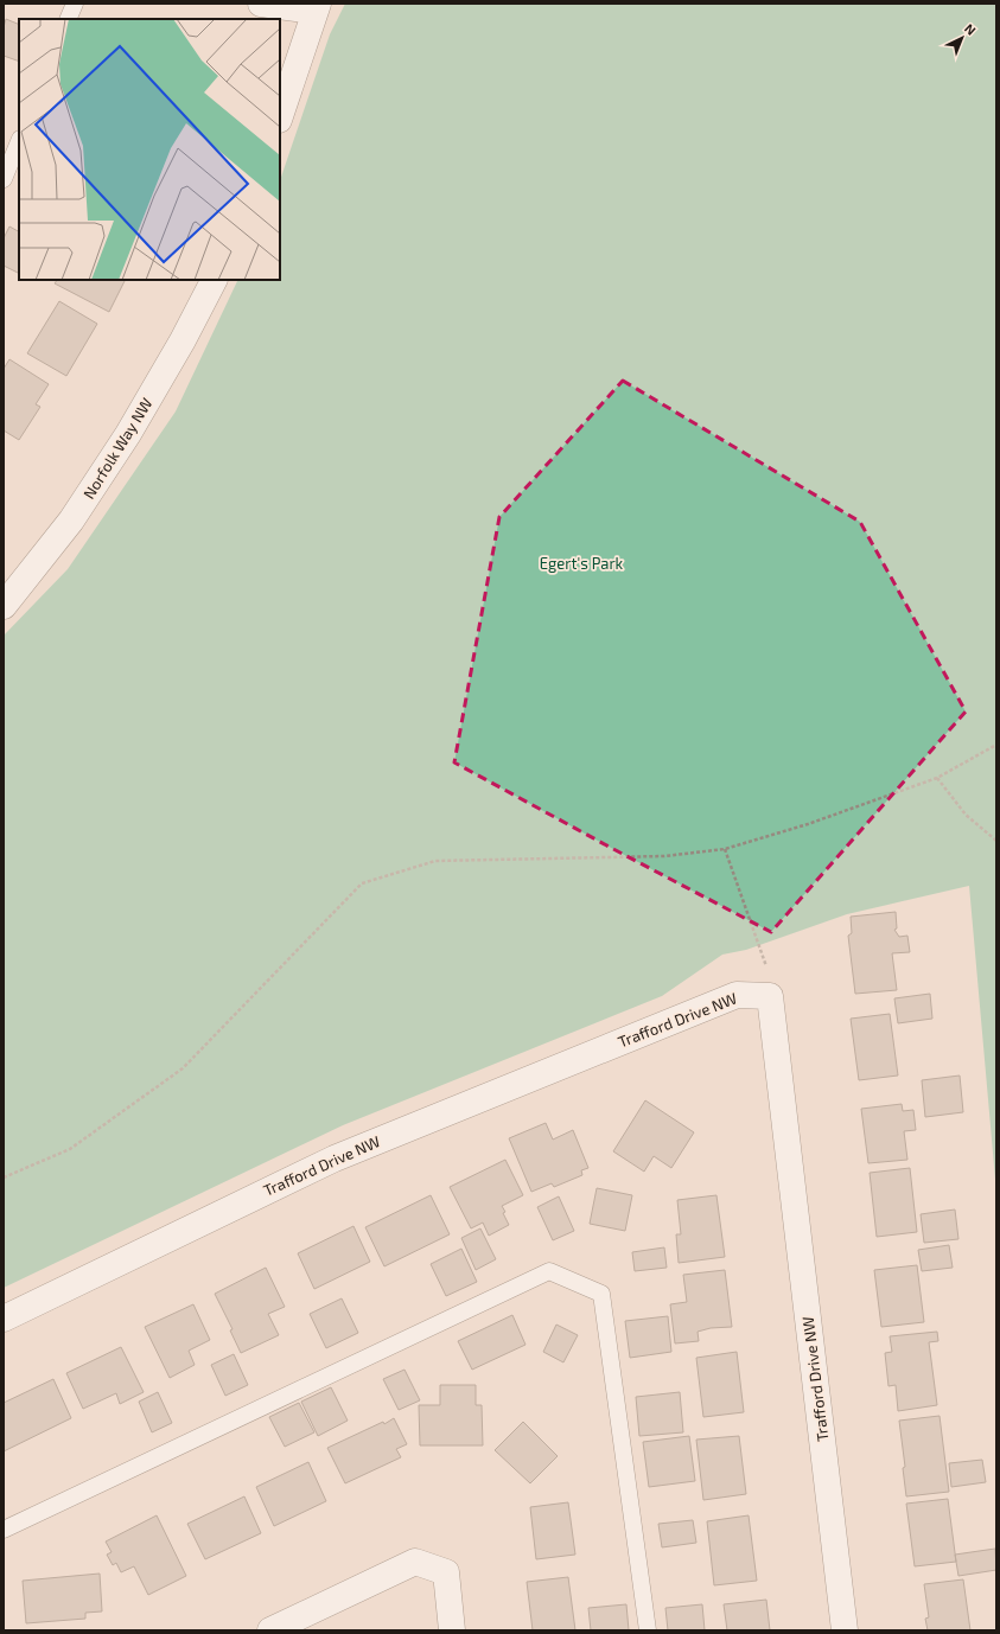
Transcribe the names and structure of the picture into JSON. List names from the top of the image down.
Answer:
{
  "streets": {
    "street": ["Norfolk Way NW", "Trafford Drive NW"]
  },
  "parks": ["Egert's Park"],
  "north": "top right"
}
